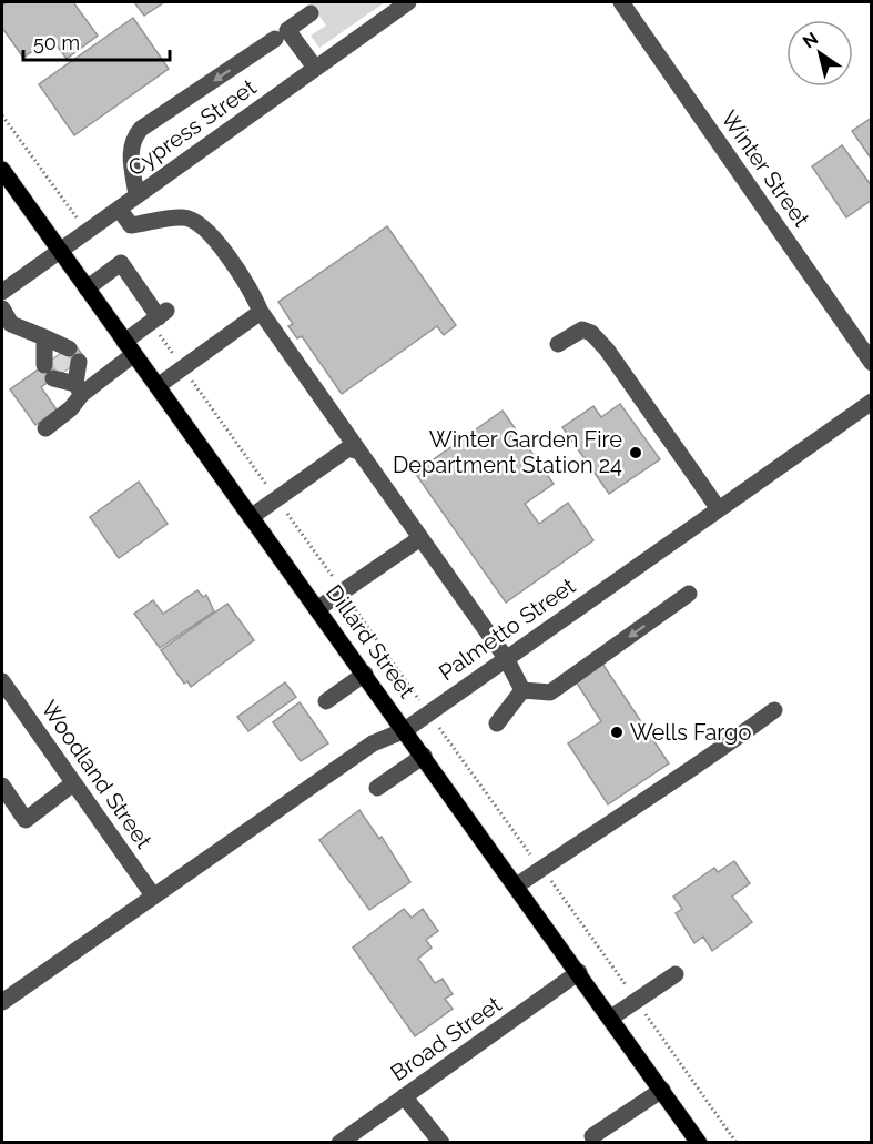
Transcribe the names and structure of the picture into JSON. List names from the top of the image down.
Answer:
{
  "streets": {
    "main road": ["Dillard Street"],
    "street": [
      "Cypress Street",
      "Winter Street",
      "Palmetto Street",
      "Woodland Street",
      "Broad Street"
    ]
  },
  "crossings": [
    ["Cypress Street", "Dillard Street"],
    ["Palmetto Street", "Dillard Street"],
    ["Palmetto Street", "Woodland Street"],
    ["Dillard Street", "Broad Street"]
  ],
  "places": ["Winter Garden Fire Department Station 24", "Wells Fargo"],
  "scale_bar": "50 m",
  "north": "top left"
}
